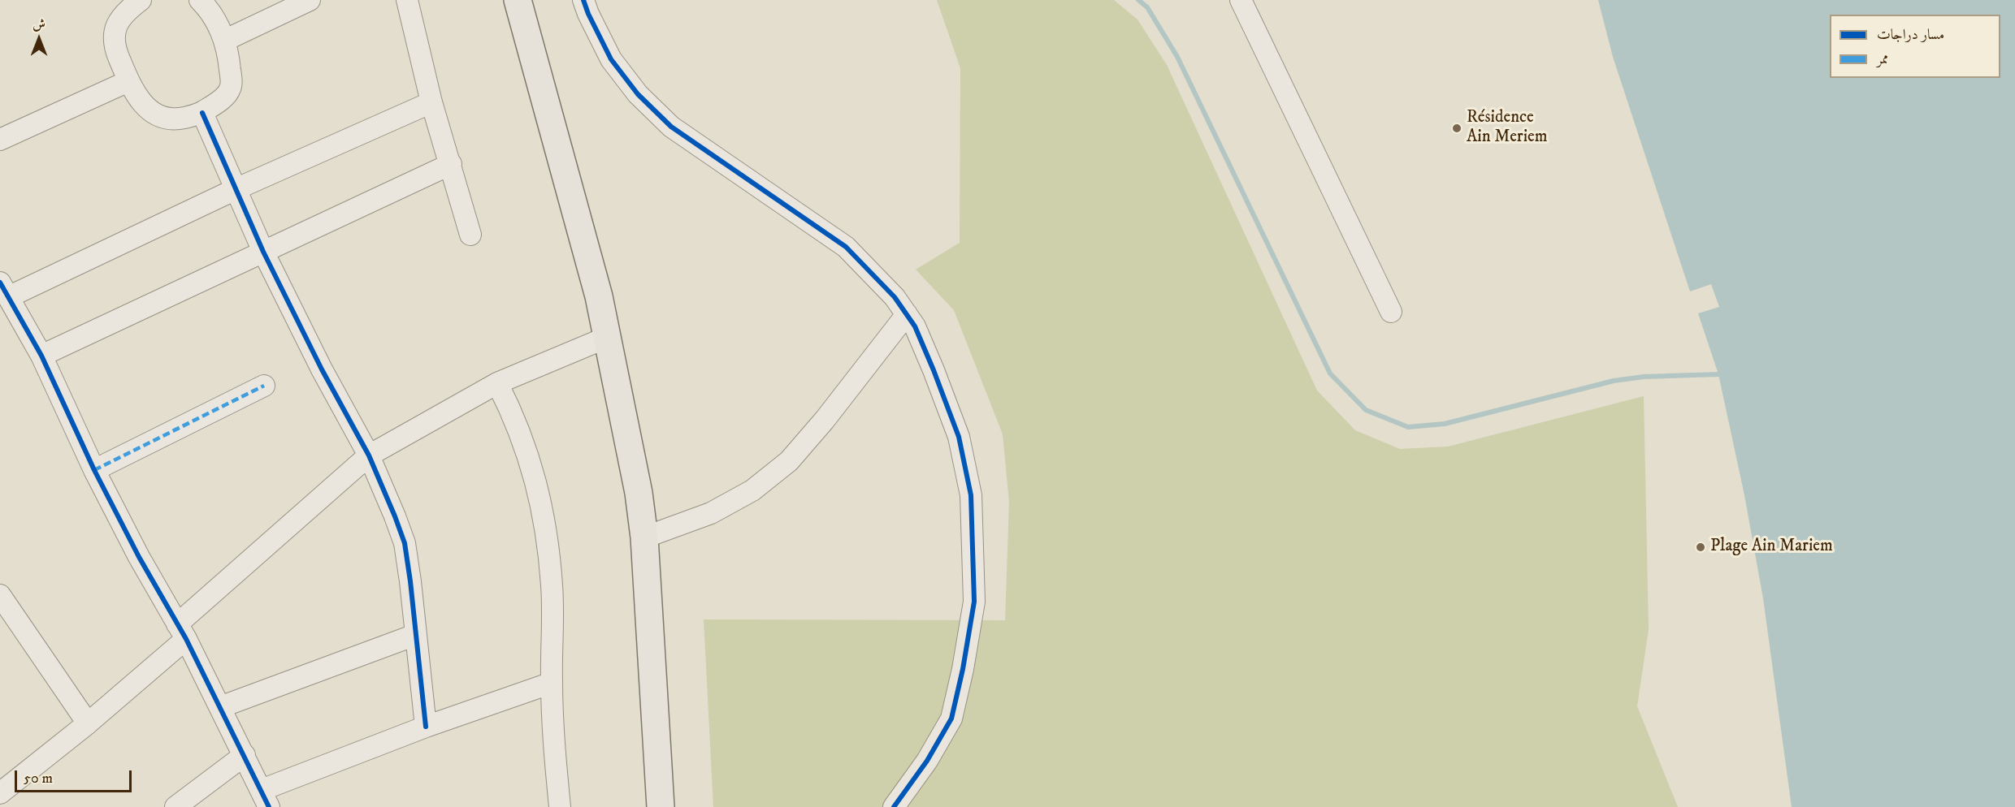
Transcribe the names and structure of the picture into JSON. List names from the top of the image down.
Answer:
{
  "places": ["Résidence Ain Meriem", "Plage Ain Mariem"],
  "legend": ["مسار دراجات", "ممر"],
  "scale_bar": "50 m",
  "north": "top"
}
